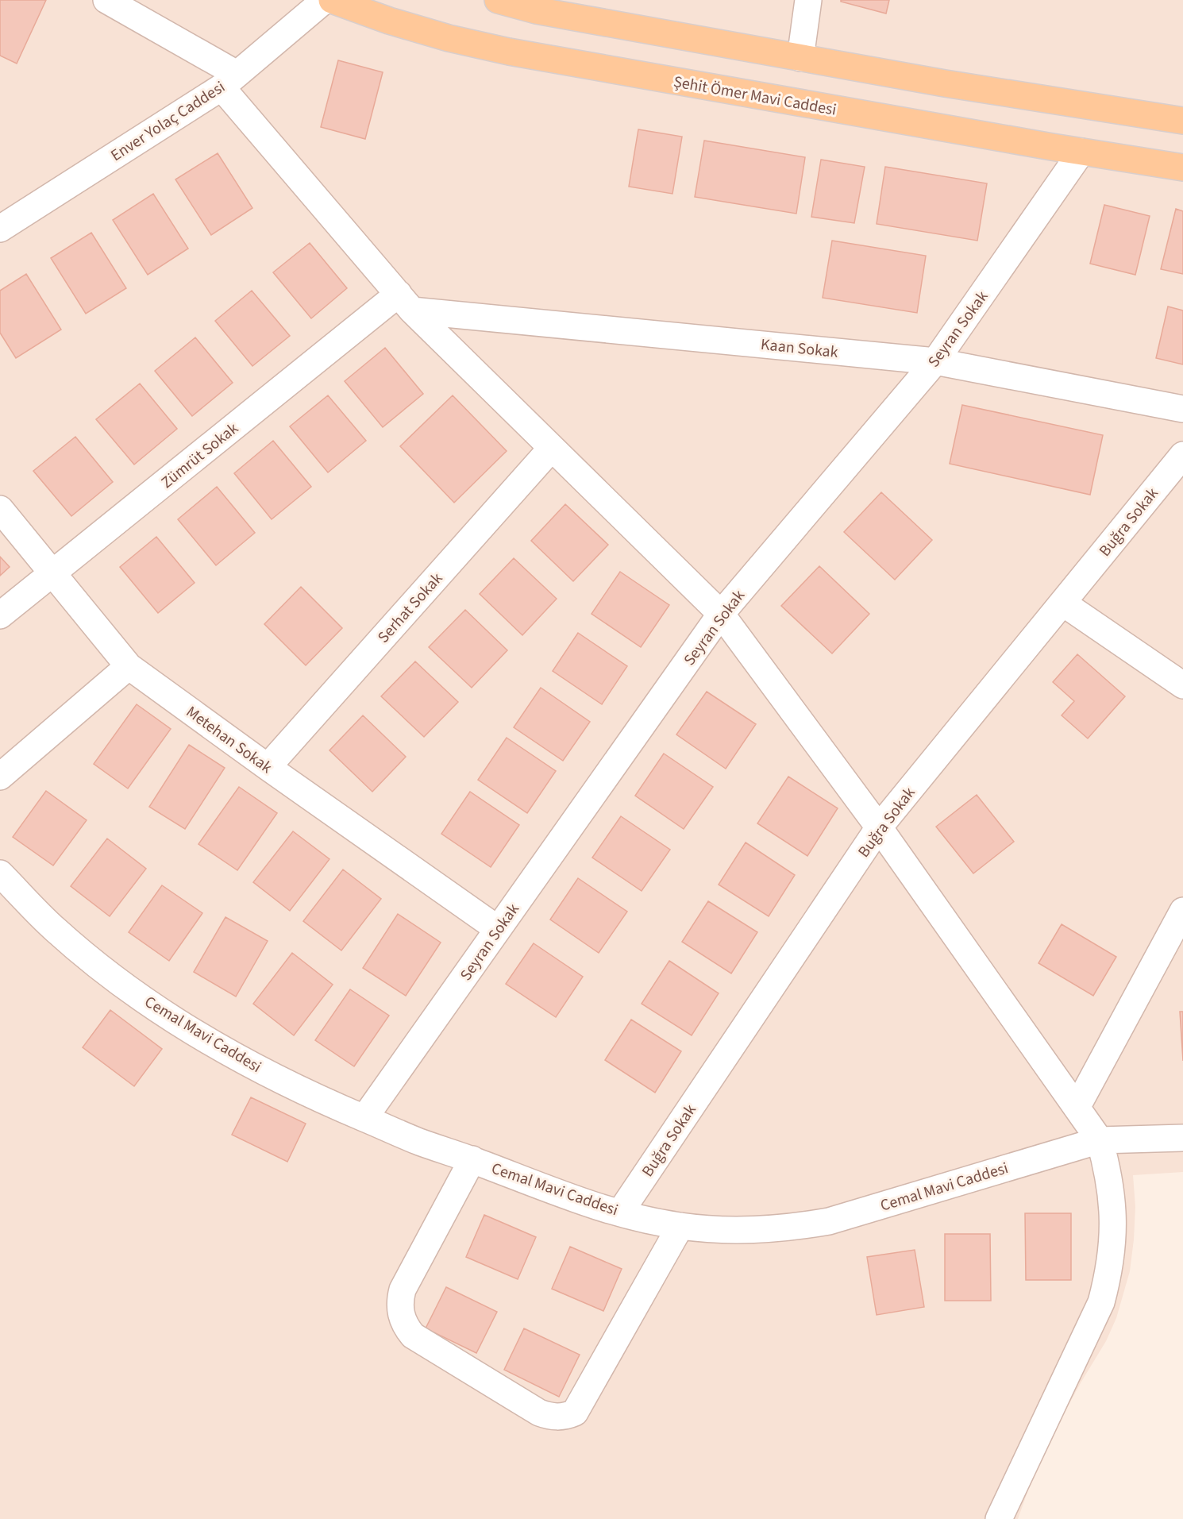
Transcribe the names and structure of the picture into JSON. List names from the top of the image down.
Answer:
{
  "streets": {
    "main road": ["Şehit Ömer Mavi Caddesi"],
    "street": [
      "Enver Yolaç Caddesi",
      "Seyran Sokak",
      "Kaan Sokak",
      "Zümrüt Sokak",
      "Buğra Sokak",
      "Serhat Sokak",
      "Metehan Sokak",
      "Cemal Mavi Caddesi"
    ]
  },
  "crossings": [
    ["Şehit Ömer Mavi Caddesi", "Seyran Sokak"],
    ["Seyran Sokak", "Kaan Sokak"],
    ["Seyran Sokak", "Metehan Sokak"],
    ["Seyran Sokak", "Cemal Mavi Caddesi"],
    ["Kaan Sokak", "Zümrüt Sokak"],
    ["Zümrüt Sokak", "Metehan Sokak"],
    ["Buğra Sokak", "Cemal Mavi Caddesi"],
    ["Serhat Sokak", "Metehan Sokak"]
  ]
}
